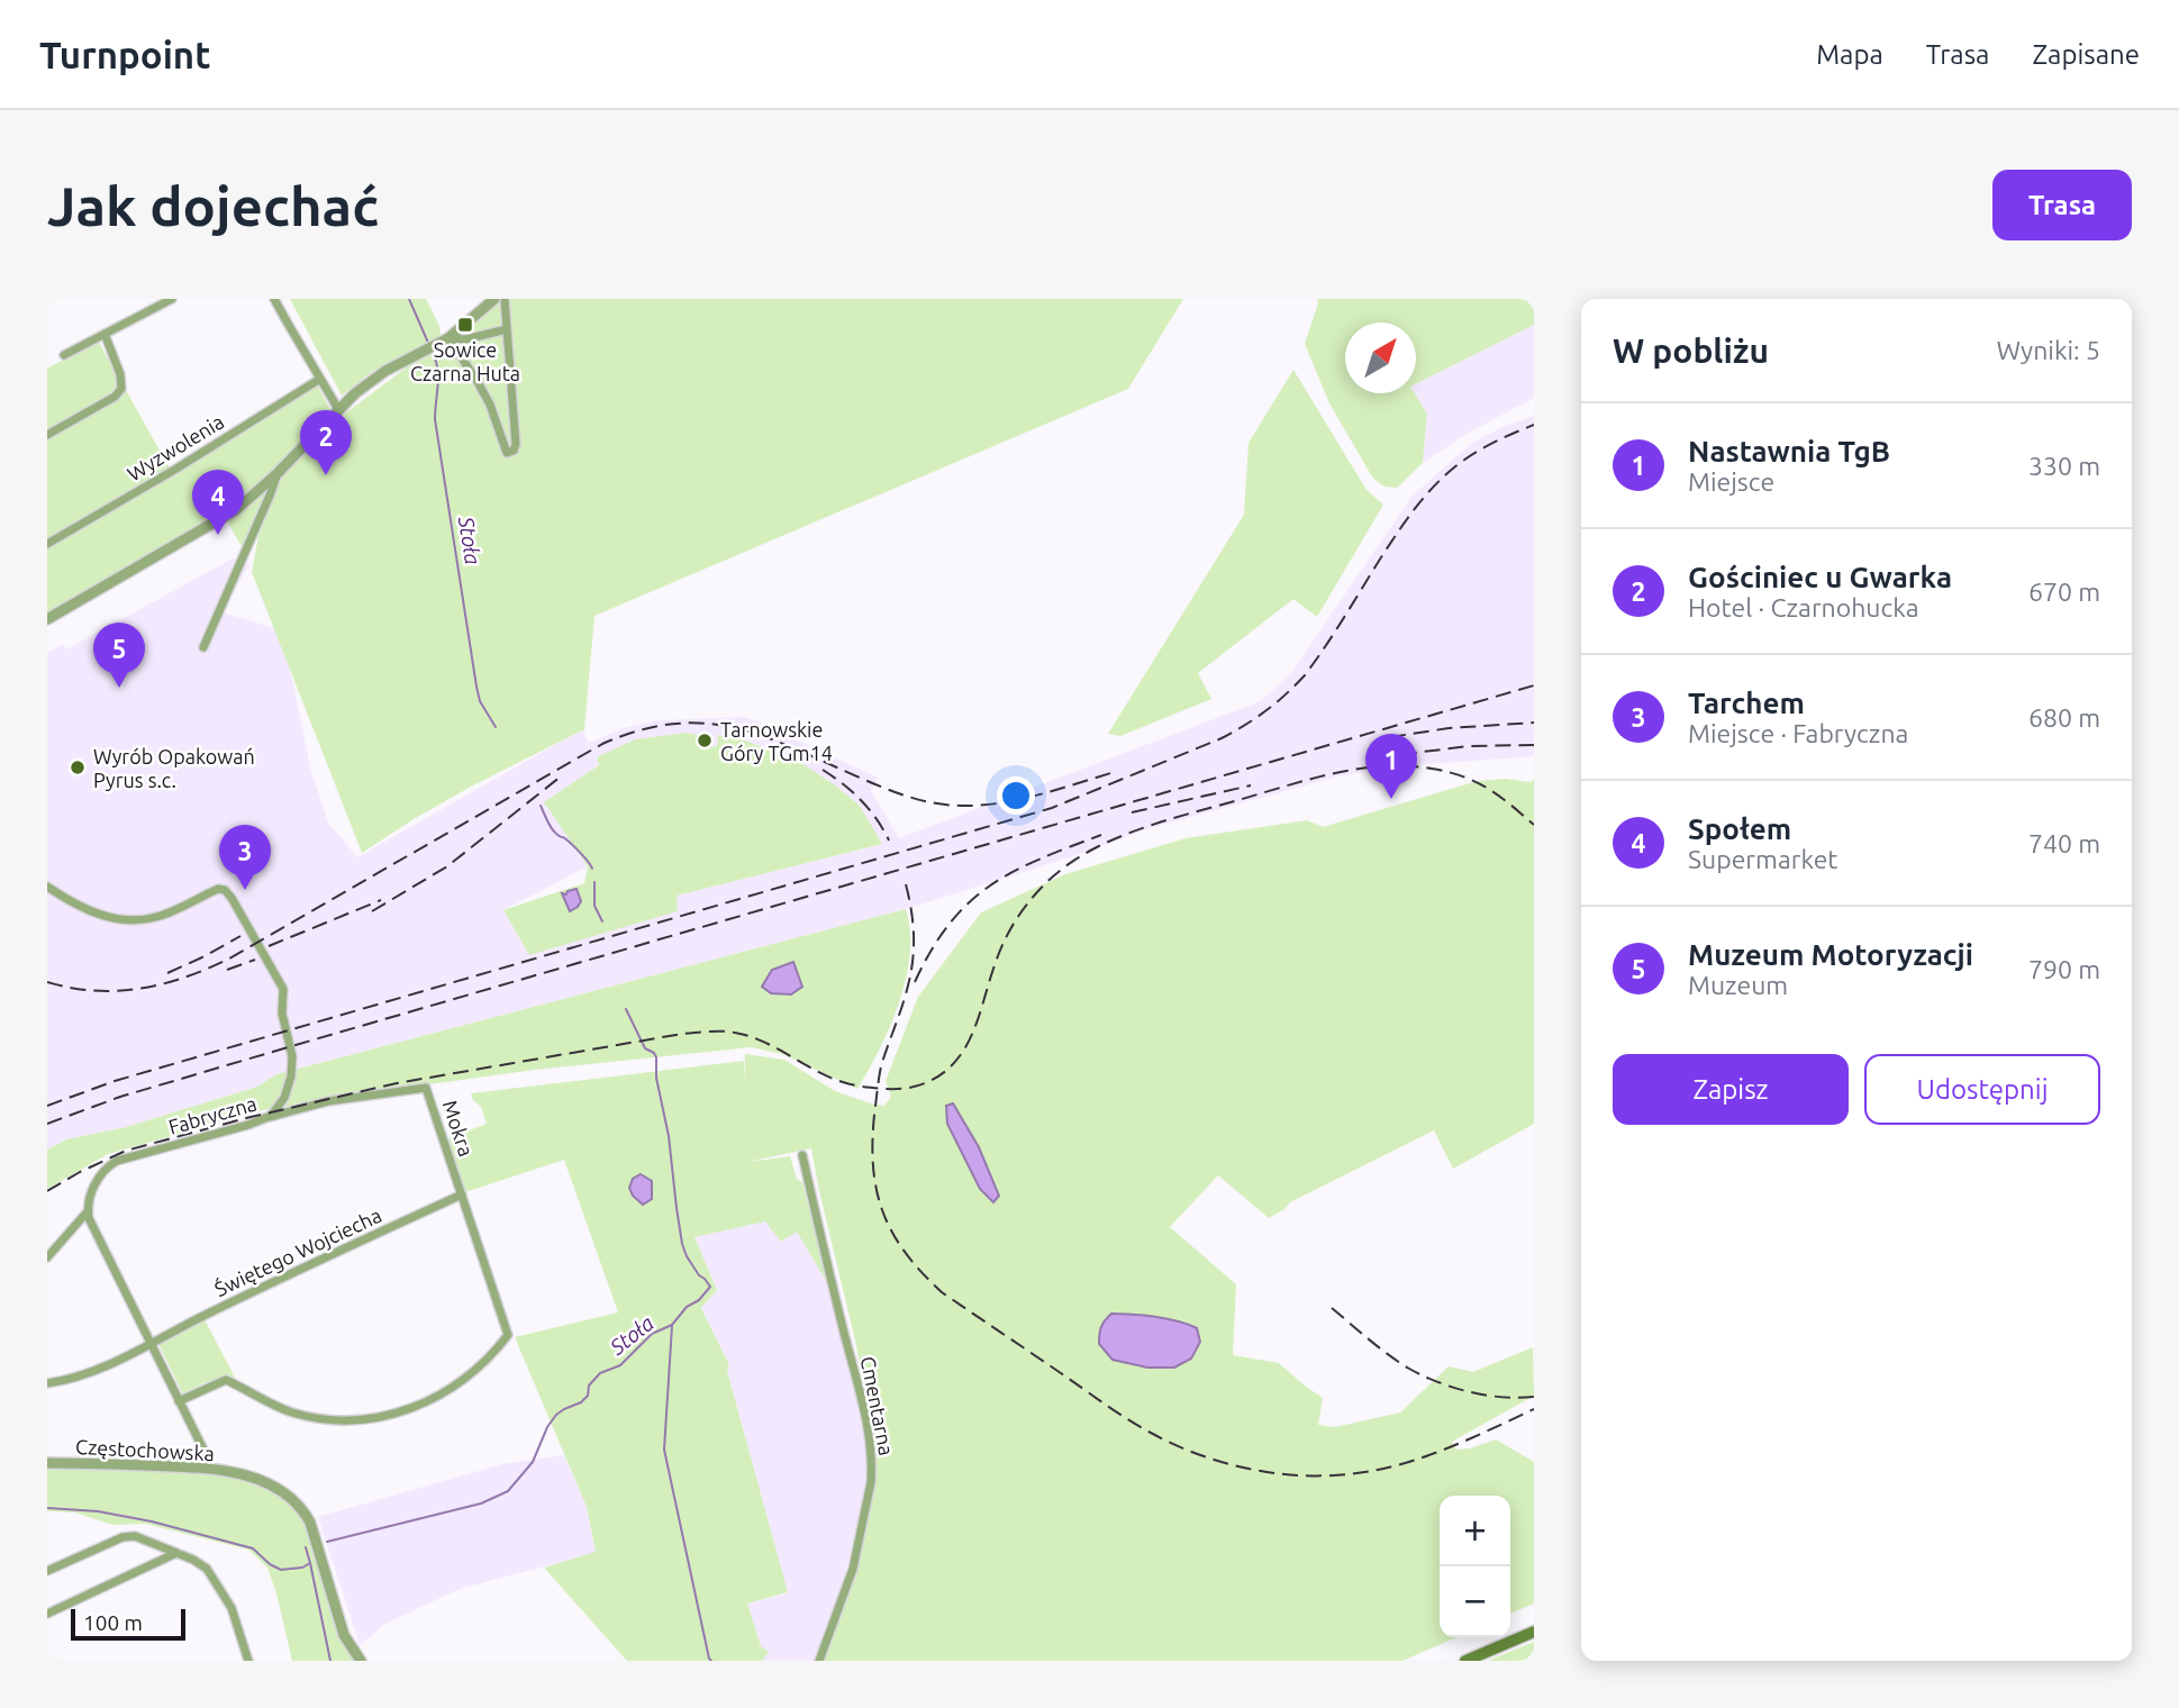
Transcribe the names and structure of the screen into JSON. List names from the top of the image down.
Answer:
{
  "streets": {
    "street": [
      "Wyzwolenia",
      "Fabryczna",
      "Mokra",
      "Świętego Wojciecha",
      "Cmentarna",
      "Częstochowska"
    ]
  },
  "crossings": [
    ["Fabryczna", "Mokra"],
    ["Mokra", "Świętego Wojciecha"]
  ],
  "water": ["Stoła"],
  "places": {
    "transit": ["Sowice Czarna Huta"],
    "other": ["Tarnowskie Góry TGm14", "Wyrób Opakowań Pyrus s.c."]
  },
  "scale_bar": "100 m",
  "north": "top right",
  "page": {
    "header": "Turnpoint",
    "nav": ["Mapa", "Trasa", "Zapisane"],
    "buttons": [
      "Trasa",
      ["Zapisz", "Udostępnij"]
    ],
    "title": "Jak dojechać",
    "heading": ["W pobliżu", "Wyniki: 5"],
    "list": [
      {
        "mark": "1",
        "name": "Nastawnia TgB",
        "note": "Miejsce",
        "value": "330 m"
      },
      {
        "mark": "2",
        "name": "Gościniec u Gwarka",
        "note": "Hotel · Czarnohucka",
        "value": "670 m"
      },
      {
        "mark": "3",
        "name": "Tarchem",
        "note": "Miejsce · Fabryczna",
        "value": "680 m"
      },
      {
        "mark": "4",
        "name": "Społem",
        "note": "Supermarket",
        "value": "740 m"
      },
      {
        "mark": "5",
        "name": "Muzeum Motoryzacji",
        "note": "Muzeum",
        "value": "790 m"
      }
    ],
    "pins": [
      "2",
      "4",
      "5",
      "1",
      "3"
    ],
    "map_buttons": ["+", "−"],
    "scale": "100 m"
  }
}
